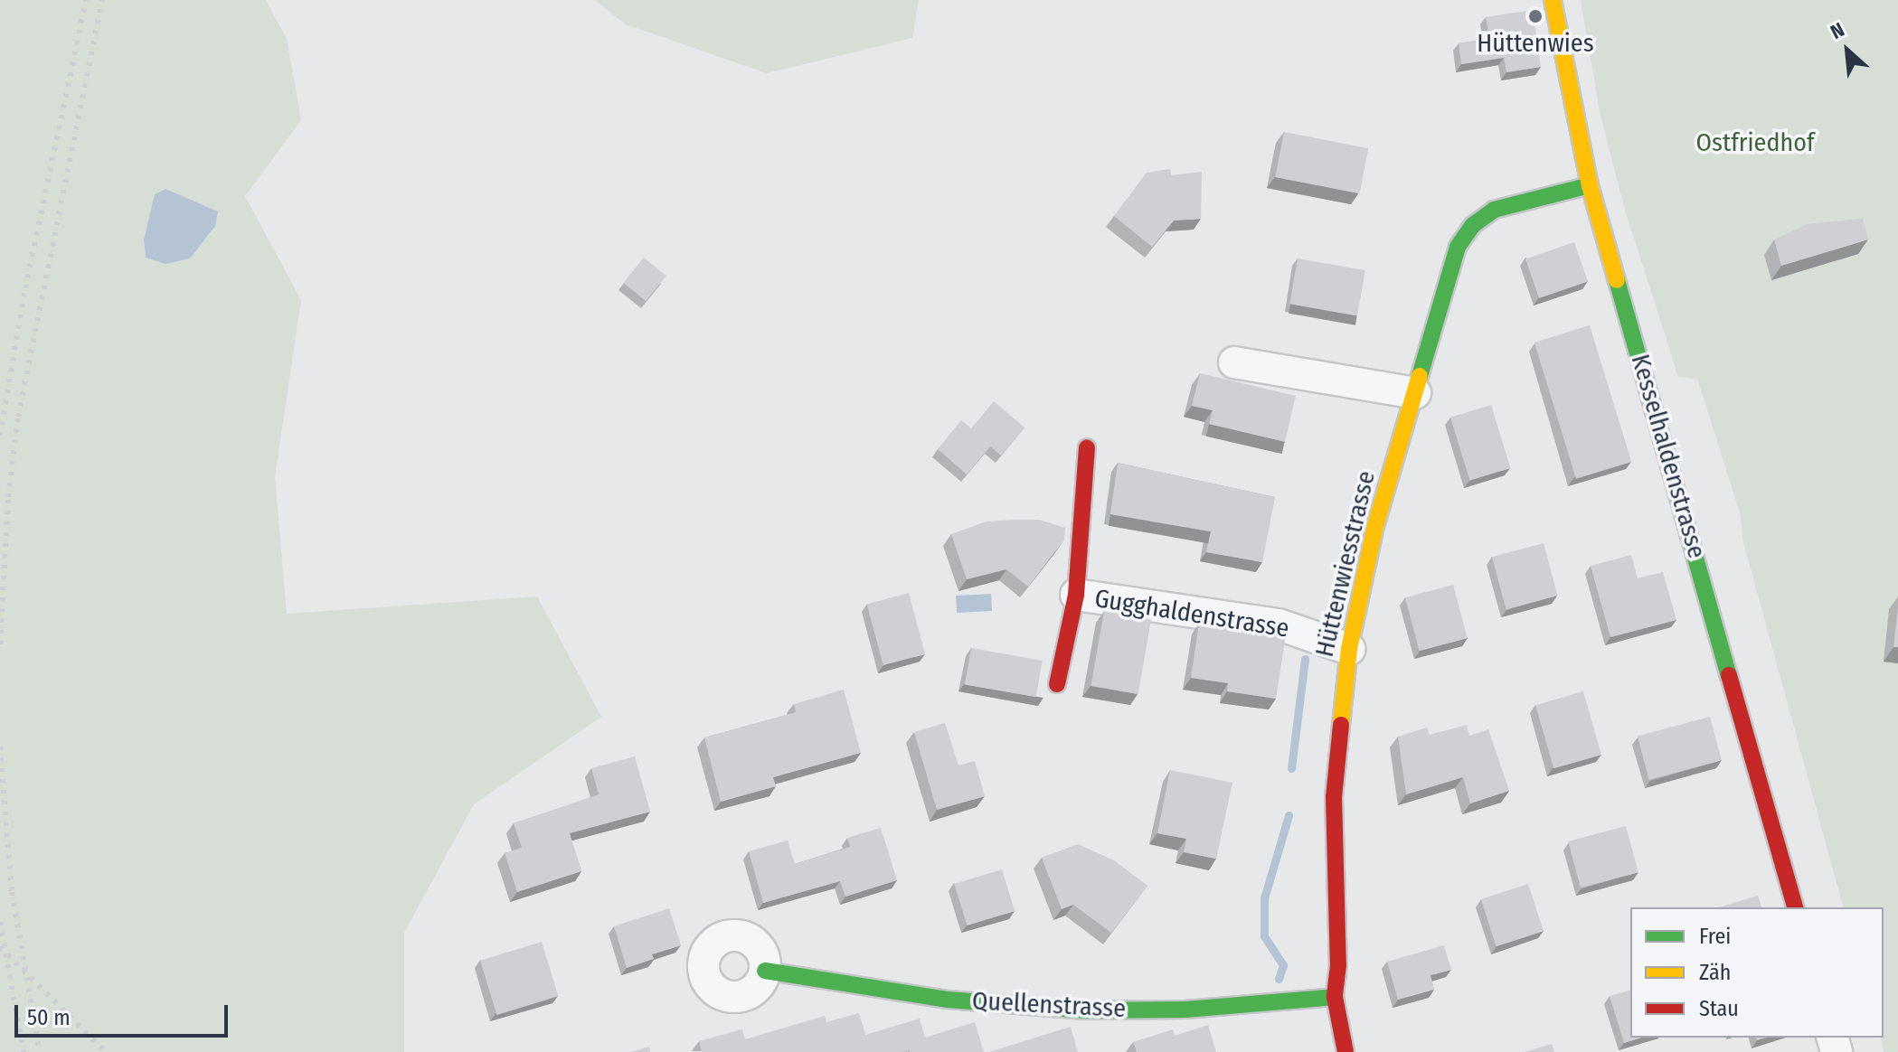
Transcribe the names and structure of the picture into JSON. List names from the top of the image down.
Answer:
{
  "streets": {
    "street": [
      "Kesselhaldenstrasse",
      "Hüttenwiesstrasse",
      "Gugghaldenstrasse",
      "Quellenstrasse"
    ]
  },
  "crossings": [
    ["Kesselhaldenstrasse", "Hüttenwiesstrasse"],
    ["Hüttenwiesstrasse", "Gugghaldenstrasse"],
    ["Hüttenwiesstrasse", "Quellenstrasse"]
  ],
  "parks": ["Ostfriedhof"],
  "places": ["Hüttenwies"],
  "legend": ["Frei", "Zäh", "Stau"],
  "scale_bar": "50 m",
  "north": "top left"
}
